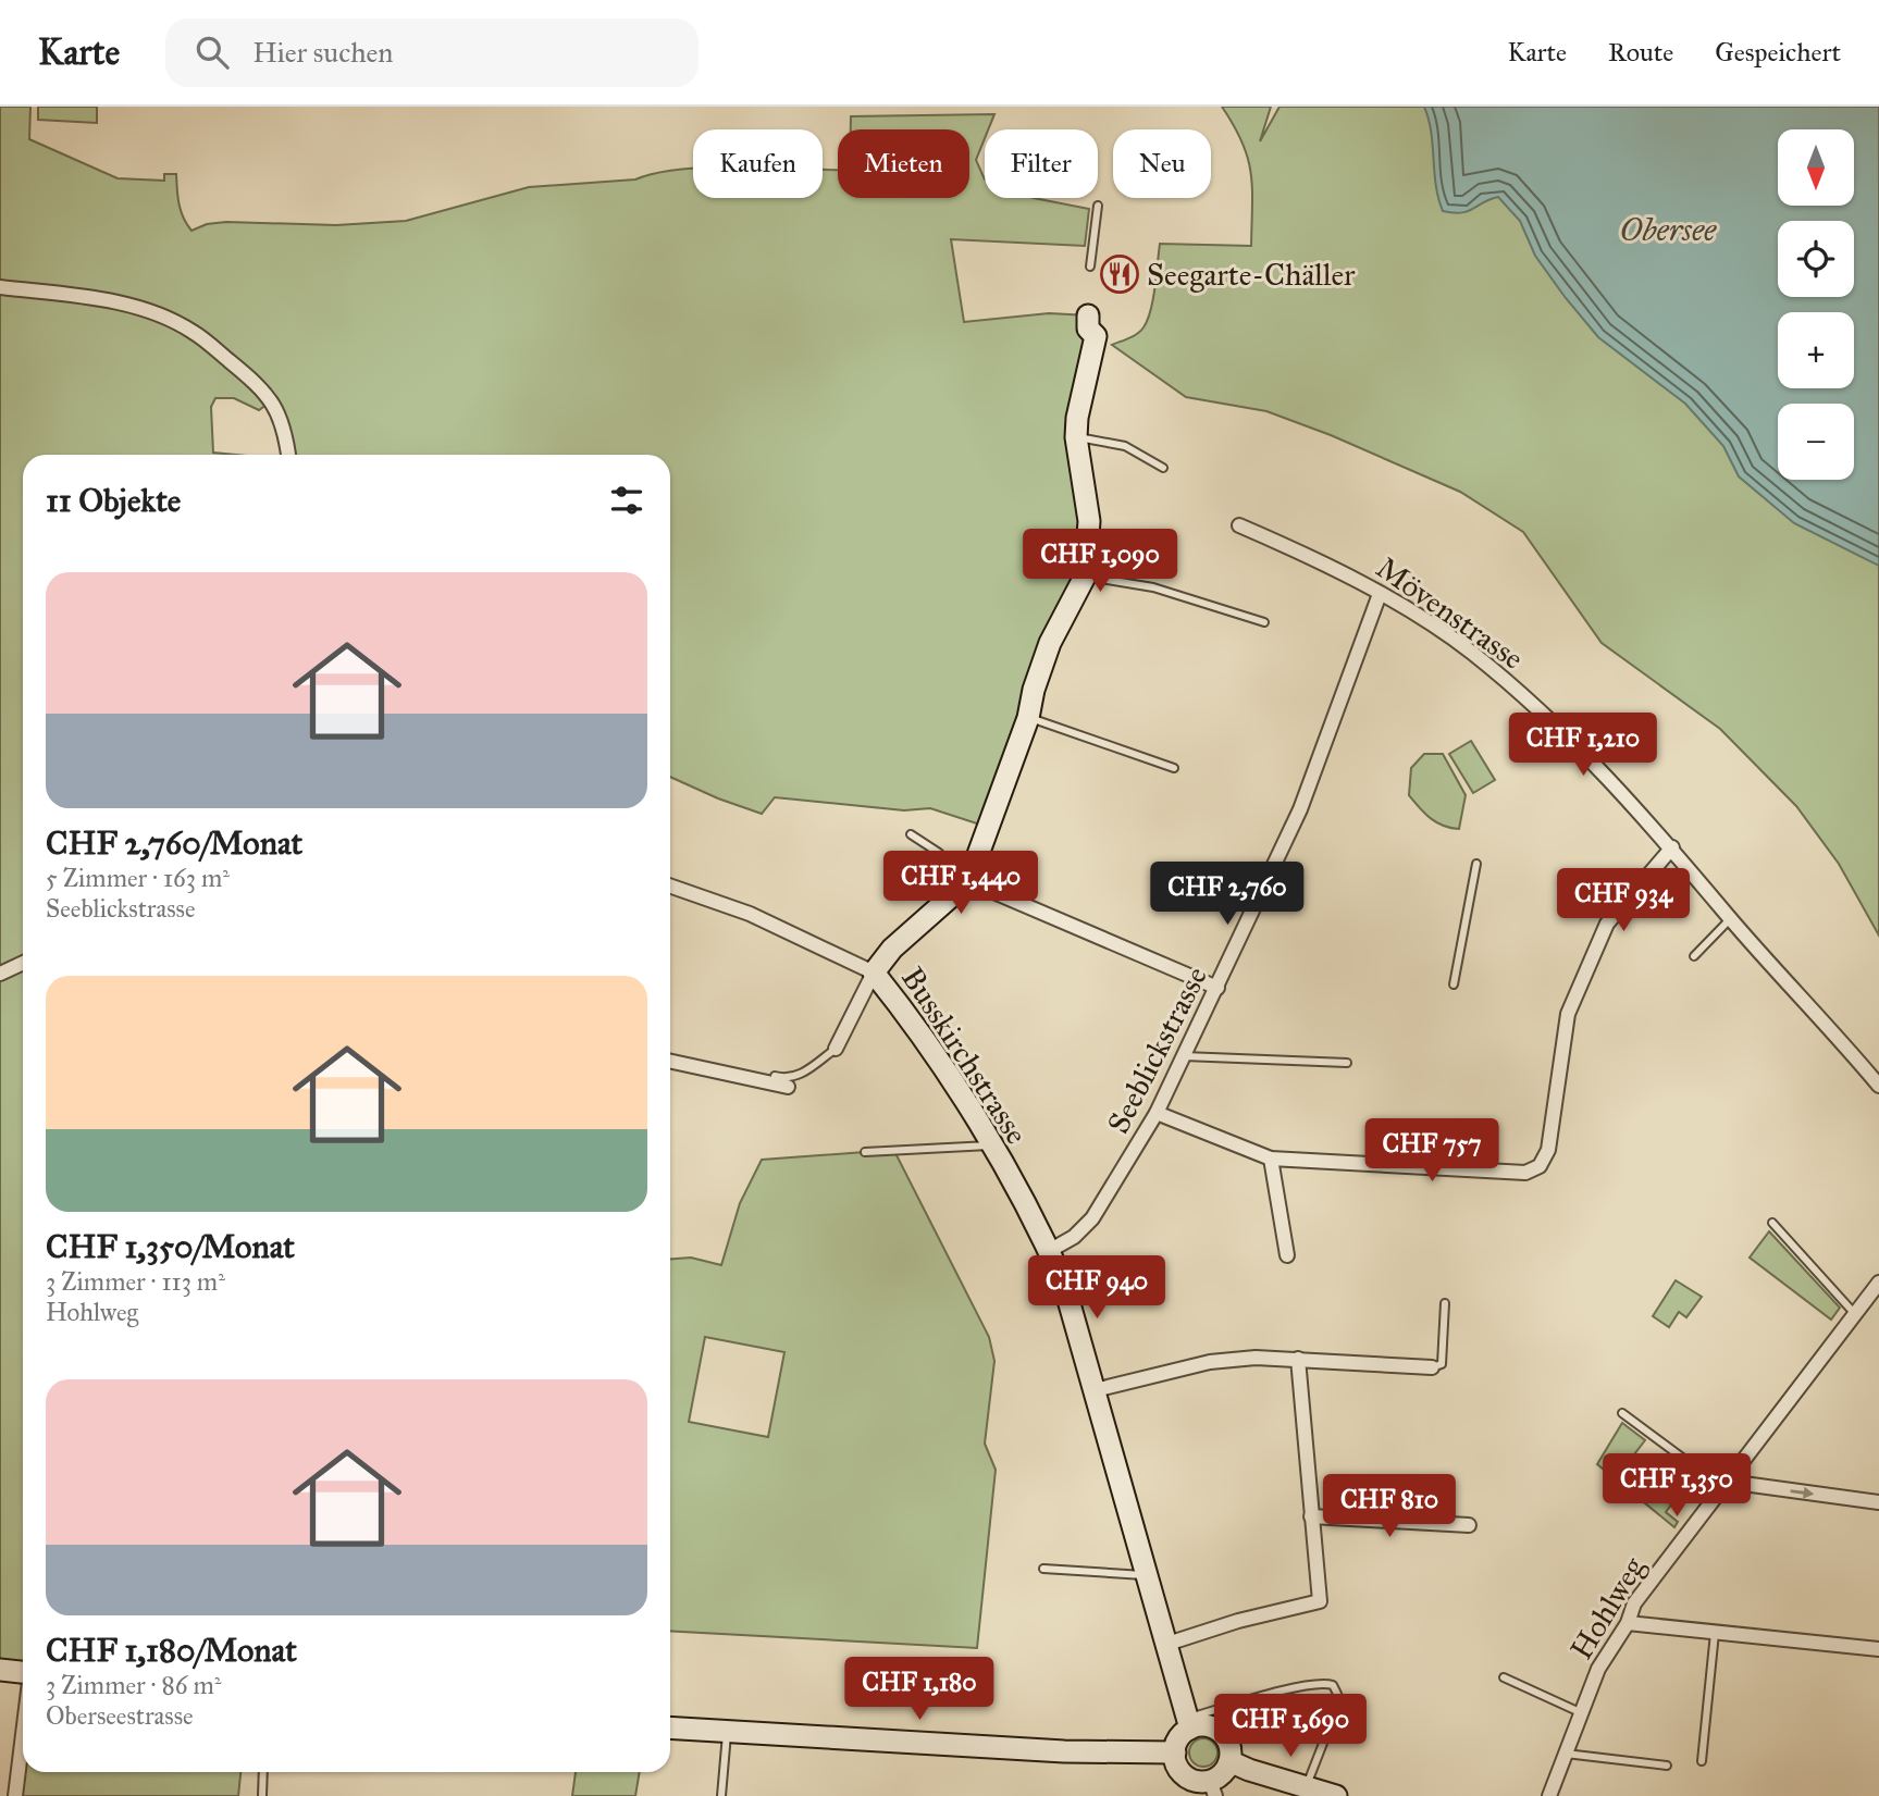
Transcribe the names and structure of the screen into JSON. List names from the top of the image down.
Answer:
{
  "streets": {
    "street": [
      "Mövenstrasse",
      "Seeblickstrasse",
      "Busskirchstrasse",
      "Hohlweg"
    ]
  },
  "crossings": [
    ["Mövenstrasse", "Seeblickstrasse"],
    ["Seeblickstrasse", "Busskirchstrasse"]
  ],
  "water": ["Obersee"],
  "places": {
    "restaurant": ["Seegarte-Chäller"]
  },
  "north": "bottom",
  "page": {
    "header": "Karte",
    "search": "Hier suchen",
    "nav": ["Karte", "Route", "Gespeichert"],
    "map_buttons": ["+", "−"],
    "chip": [
      "Kaufen",
      "Mieten",
      "Filter",
      "Neu"
    ],
    "heading": "11 Objekte",
    "price": [
      "CHF 1,090",
      "CHF 1,210",
      "CHF 1,440",
      "CHF 2,760",
      "CHF 934",
      "CHF 757",
      "CHF 940",
      "CHF 1,350",
      "CHF 810",
      "CHF 1,180",
      "CHF 1,690"
    ],
    "list": [
      {
        "name": "CHF 2,760/Monat",
        "note": "5 Zimmer · 163 m² · Seeblickstrasse"
      },
      {
        "name": "CHF 1,350/Monat",
        "note": "3 Zimmer · 113 m² · Hohlweg"
      },
      {
        "name": "CHF 1,180/Monat",
        "note": "3 Zimmer · 86 m² · Oberseestrasse"
      }
    ]
  }
}
